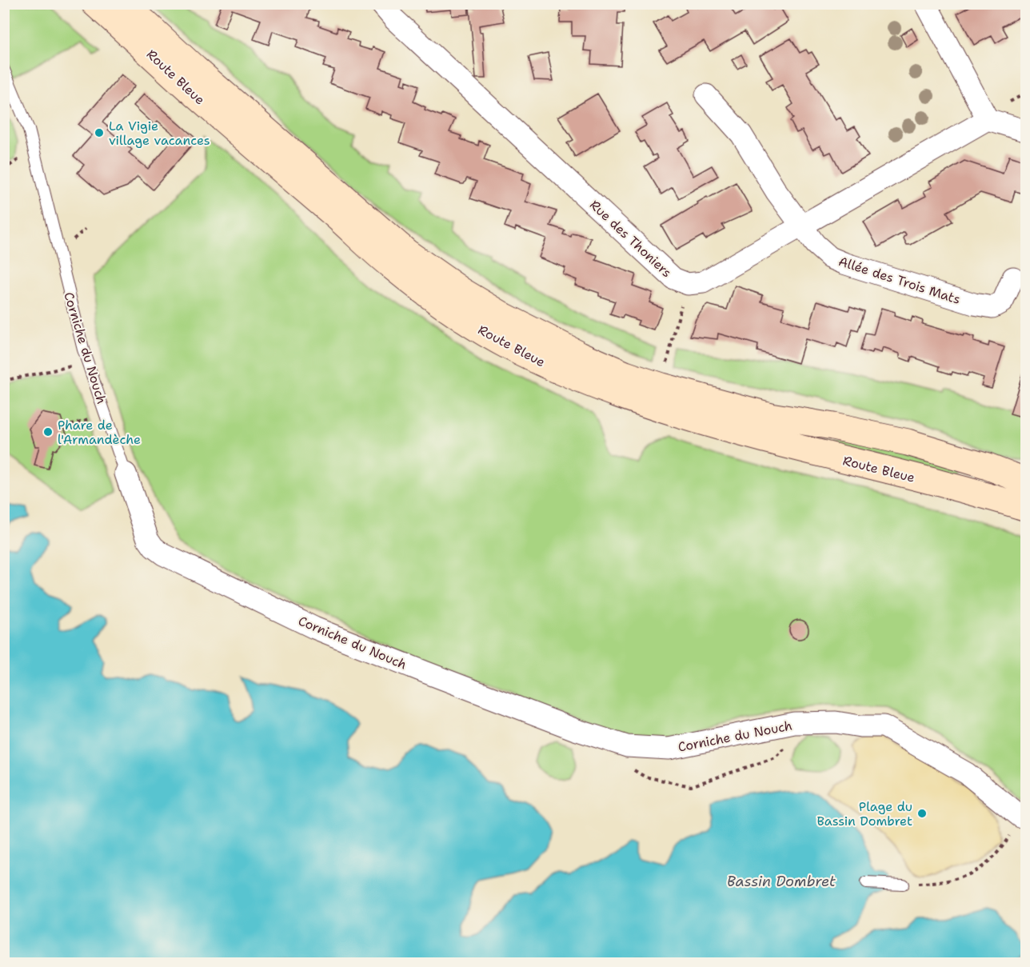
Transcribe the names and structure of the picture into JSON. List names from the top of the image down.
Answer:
{
  "streets": {
    "street": [
      "Route Bleue",
      "Rue des Thoniers",
      "Allée des Trois Mats",
      "Corniche du Nouch"
    ]
  },
  "crossings": [
    ["Rue des Thoniers", "Allée des Trois Mats"]
  ],
  "water": ["Bassin Dombret"],
  "places": ["La Vigie village vacances", "Phare de l'Armandèche", "Plage du Bassin Dombret"]
}
